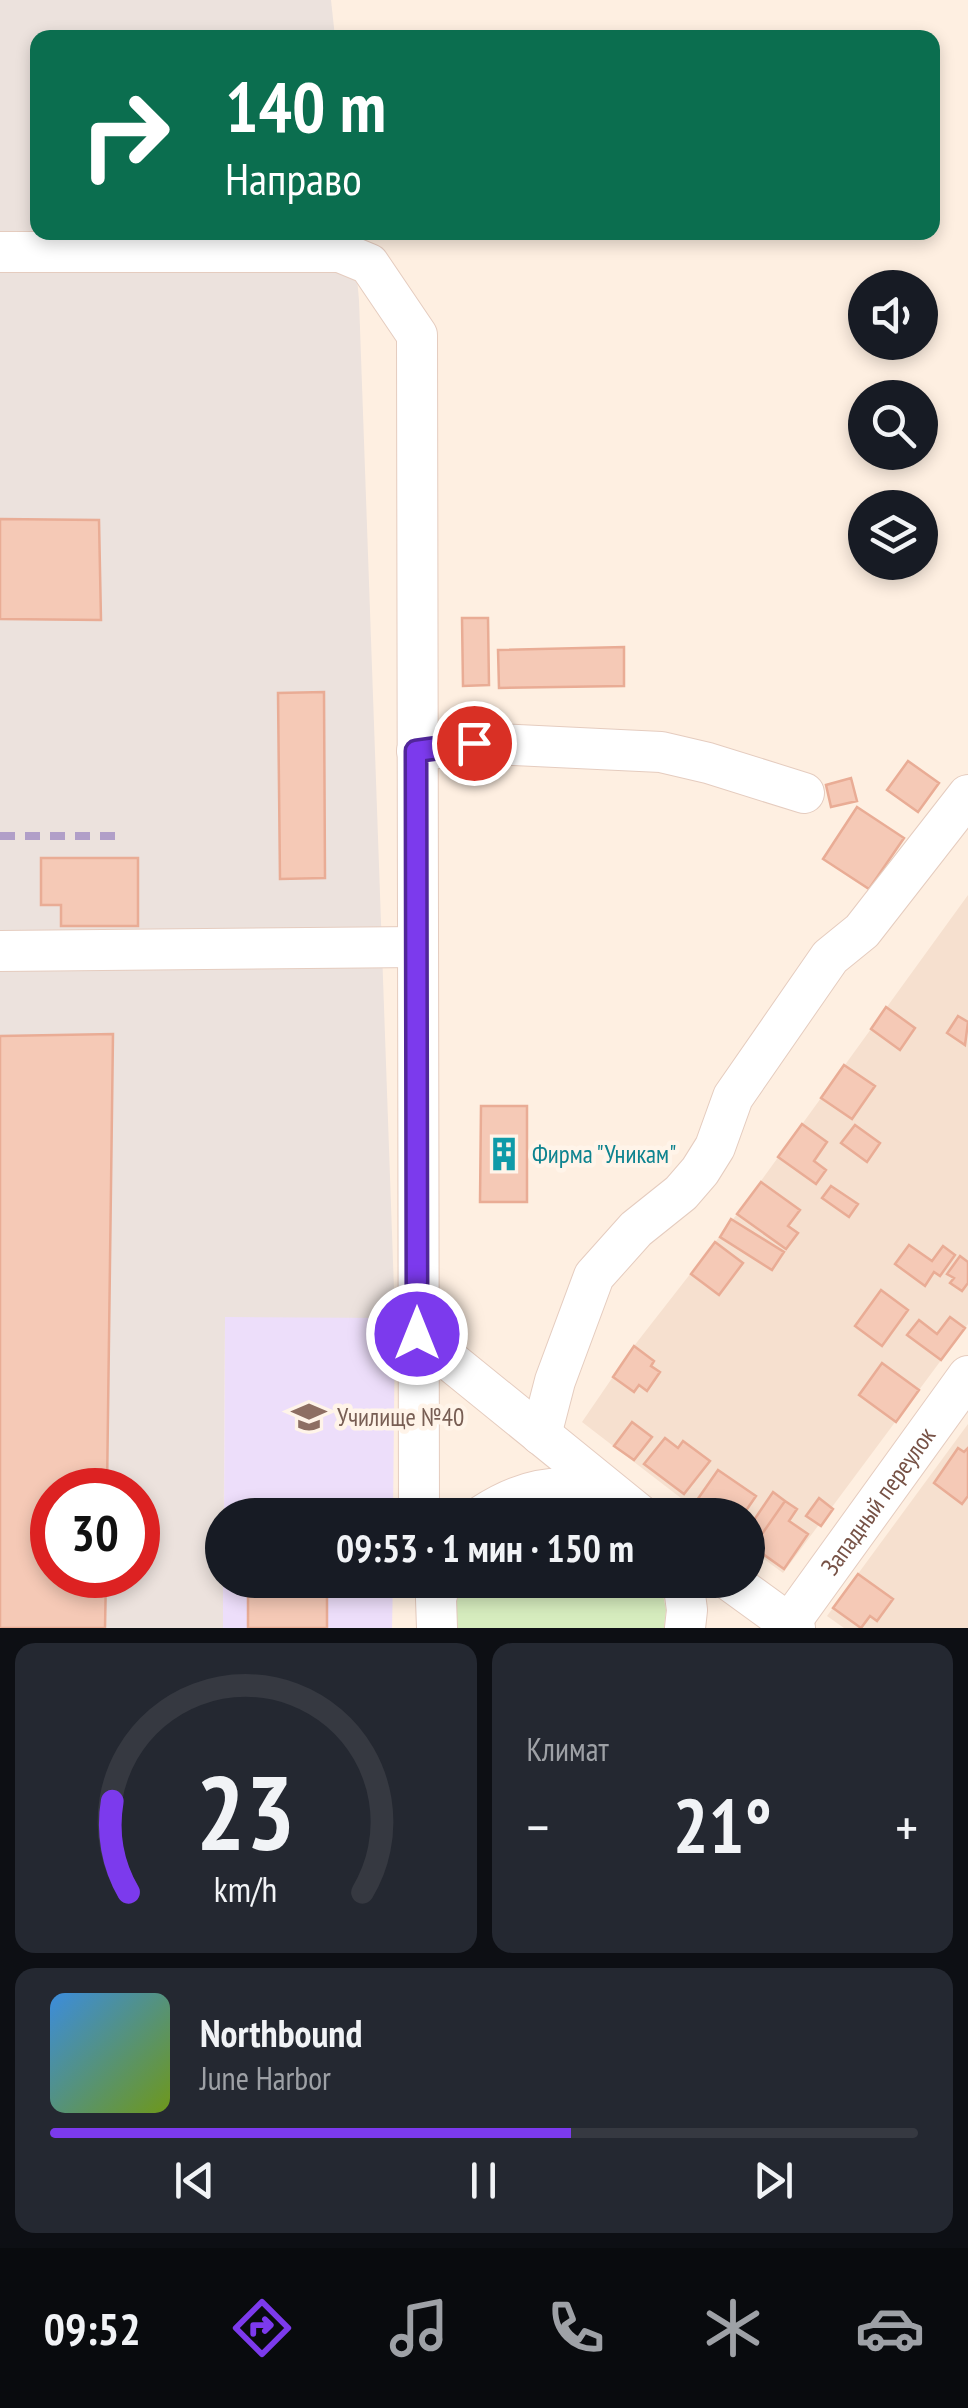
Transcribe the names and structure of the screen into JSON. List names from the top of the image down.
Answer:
{
  "streets": {
    "street": ["Западный переулок"]
  },
  "places": {
    "building": ["Фирма \"Уникам\""],
    "school or university": ["Училище №40"]
  },
  "page": {
    "turn": ["140 m", "Направо"],
    "limit": "30",
    "trip": "09:53 · 1 мин · 150 m",
    "tile": "Климат",
    "heat": ["−", "21°", "+"],
    "song": ["Northbound", "June Harbor"],
    "tabs": "09:52",
    "gauge": ["23", "km/h"]
  }
}
